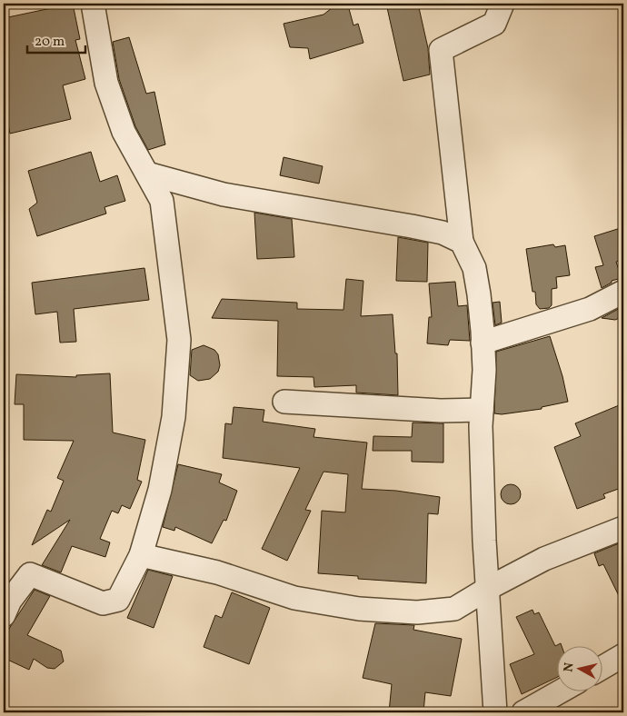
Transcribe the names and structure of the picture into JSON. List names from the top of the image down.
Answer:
{
  "scale_bar": "20 m",
  "north": "left"
}
